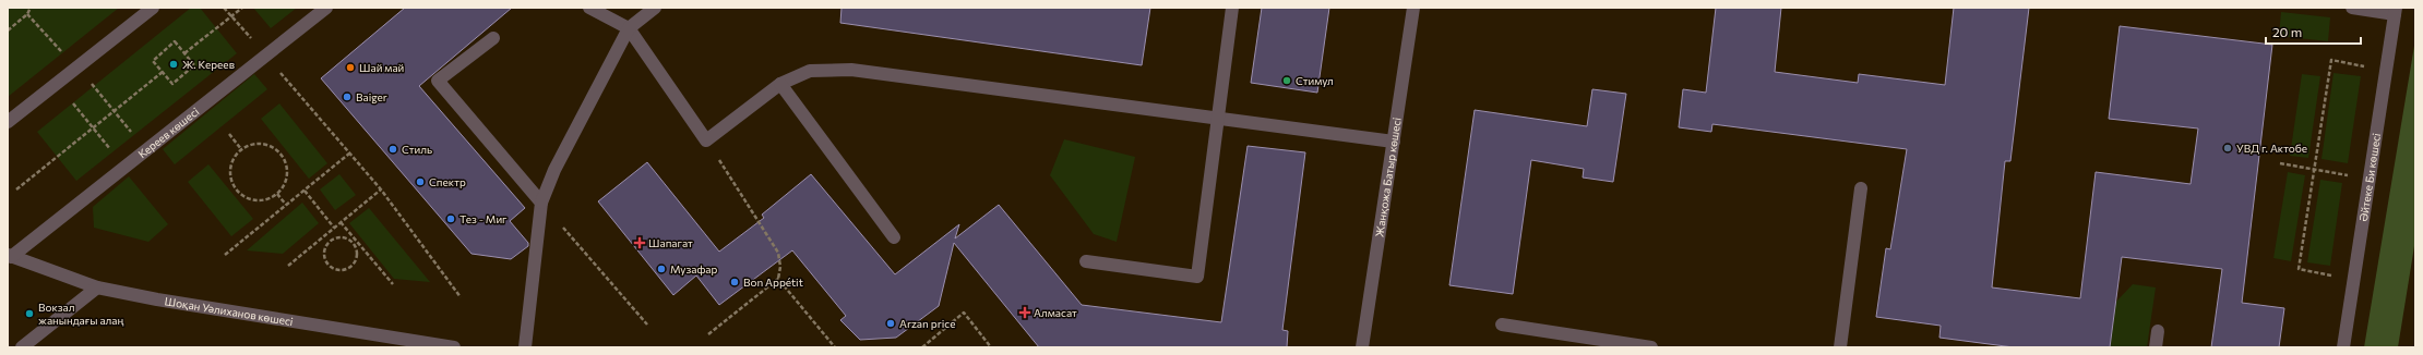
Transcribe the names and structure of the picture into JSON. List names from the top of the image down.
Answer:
{
  "streets": {
    "street": [
      "Кереев көшесі",
      "Жанқожа Батыр көшесі",
      "Әйтеке Би көшесі",
      "Шоқан Уәлиханов көшесі"
    ]
  },
  "crossings": [
    ["Кереев көшесі", "Шоқан Уәлиханов көшесі"]
  ],
  "places": {
    "other": [
      "Ж. Кереев",
      "Шай май",
      "Стимул",
      "Baiger",
      "УВД г. Актобе",
      "Стиль",
      "Спектр",
      "Тез - Миг",
      "Музафар",
      "Bon Appétit",
      "Вокзал жанындағы алаң",
      "Arzan price"
    ],
    "health": ["Шапагат", "Алмасат"]
  },
  "scale_bar": "20 m"
}
